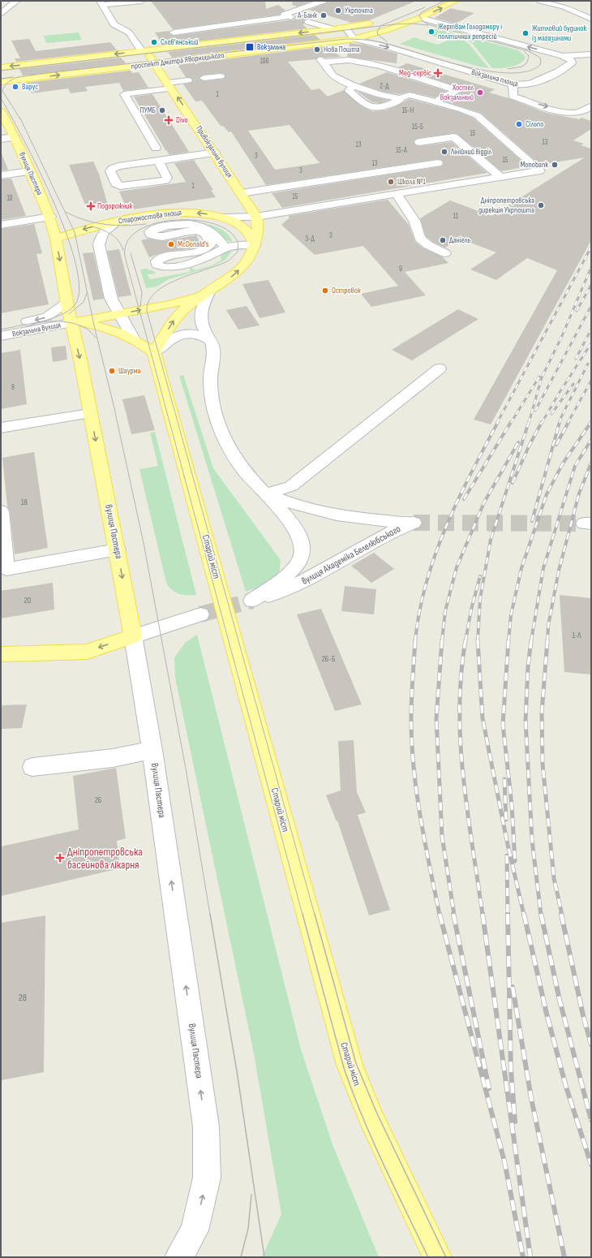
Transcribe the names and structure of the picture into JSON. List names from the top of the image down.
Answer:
{
  "streets": {
    "main road": [
      "проспект Дмитра Яворницького",
      "Привокзальна вулиця",
      "вулиця Пастера",
      "Старомостова площа",
      "Старий міст"
    ],
    "street": ["Вокзальна площа", "Вокзальна вулиця", "вулиця Академіка Белелюбського"]
  },
  "crossings": [
    ["проспект Дмитра Яворницького", "Вокзальна площа"],
    ["проспект Дмитра Яворницького", "Привокзальна вулиця"],
    ["Привокзальна вулиця", "Старомостова площа"],
    ["вулиця Пастера", "Старомостова площа"],
    ["вулиця Пастера", "Вокзальна вулиця"]
  ],
  "one_way": ["Привокзальна вулиця"],
  "places": {
    "other": [
      "Укрпочта",
      "А-Банк",
      "Жертвам Голодомору і політичних репресій",
      "Житловий будинок із магазинами",
      "Слов'янський",
      "Нова Пошта",
      "Варус",
      "Хостел Вокзальный",
      "ПУМБ",
      "Сільпо",
      "Лінійний відділ",
      "Monobank",
      "Школа №1",
      "Дніпропетровська дирекція Укрпошта",
      "Даніель",
      "McDonald's",
      "Островок",
      "Шаурма"
    ],
    "transit": ["Вокзальна"],
    "health": [
      "Мед-сервіс",
      "Divo",
      "Подорожник",
      "Дніпропетровська басейнова лікарня"
    ]
  },
  "house_numbers": [
    "108",
    "2-Д",
    "1",
    "15-Н",
    "15-Б",
    "15",
    "13",
    "13",
    "15-А",
    "3",
    "15",
    "13",
    "3",
    "1",
    "15",
    "10",
    "11",
    "3",
    "3-Д",
    "9",
    "8",
    "18",
    "20",
    "1-Л",
    "26-Б",
    "26",
    "28"
  ]
}
